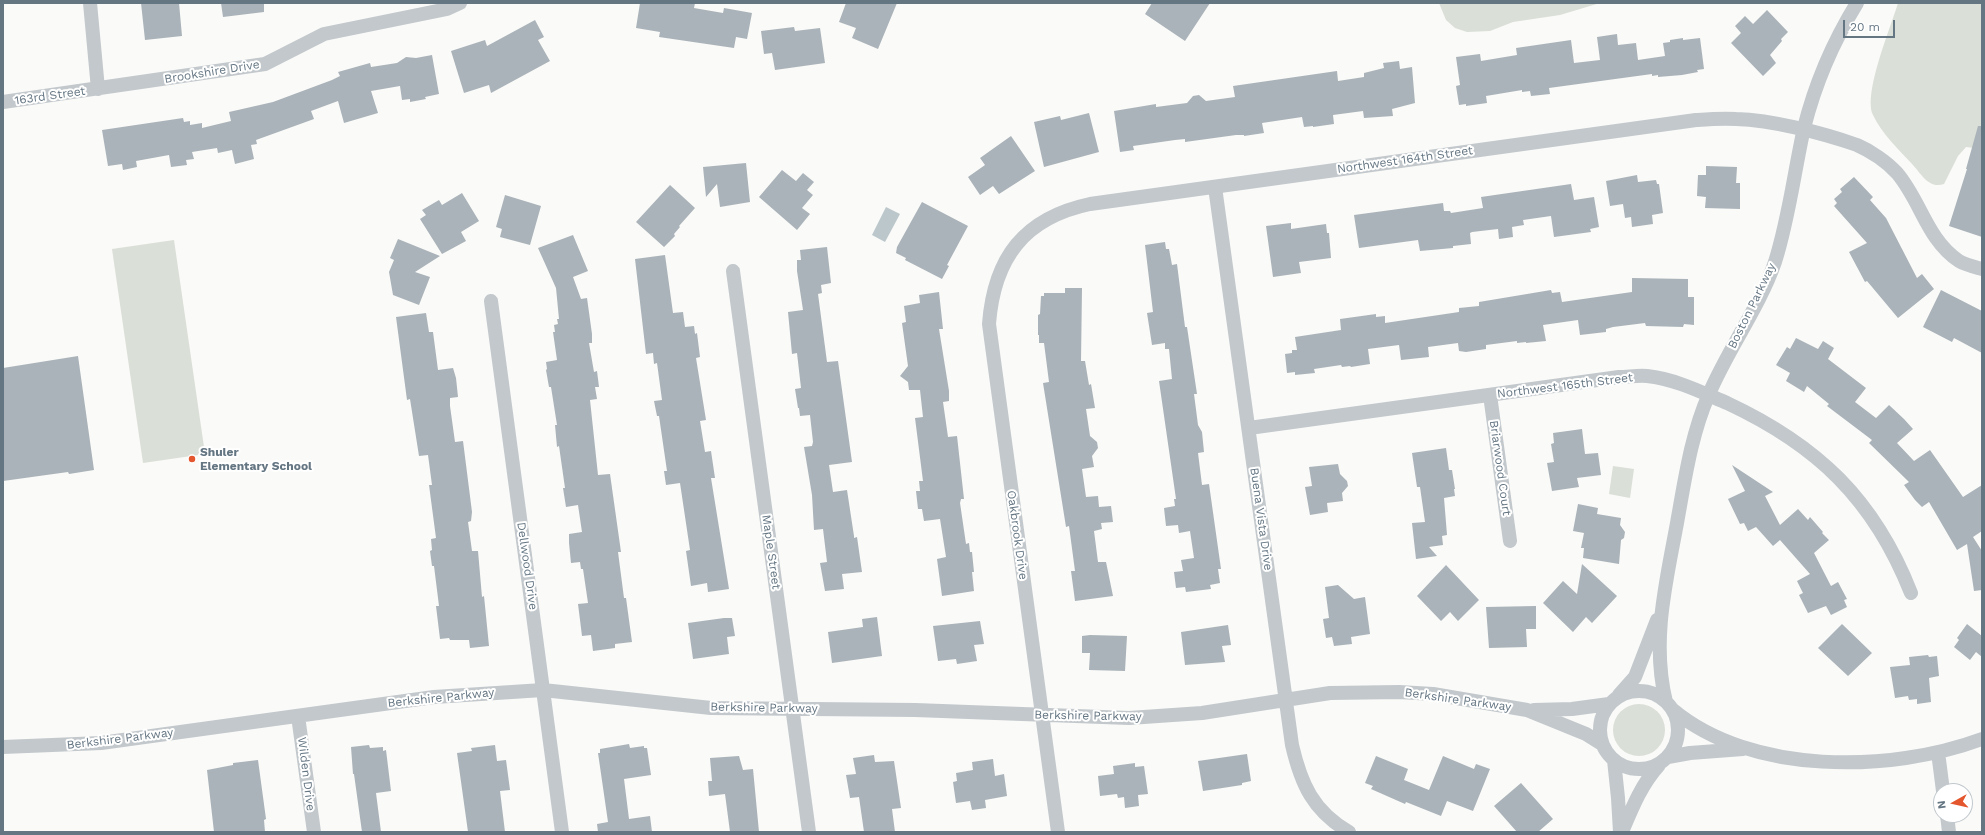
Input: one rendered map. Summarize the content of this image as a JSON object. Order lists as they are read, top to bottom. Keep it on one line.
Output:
{"streets":{"street":["Brookshire Drive","163rd Street","Northwest 164th Street","Boston Parkway","Northwest 165th Street","Briarwood Court","Buena Vista Drive","Oakbrook Drive","Maple Street","Dellwood Drive","Berkshire Parkway","Wilden Drive"]},"crossings":[["Brookshire Drive","163rd Street"],["Northwest 164th Street","Boston Parkway"],["Northwest 164th Street","Buena Vista Drive"],["Northwest 164th Street","Oakbrook Drive"],["Boston Parkway","Northwest 165th Street"],["Boston Parkway","Berkshire Parkway"],["Northwest 165th Street","Briarwood Court"],["Northwest 165th Street","Buena Vista Drive"],["Buena Vista Drive","Berkshire Parkway"],["Oakbrook Drive","Berkshire Parkway"],["Maple Street","Berkshire Parkway"],["Dellwood Drive","Berkshire Parkway"],["Berkshire Parkway","Wilden Drive"]],"places":["Shuler Elementary School"],"scale_bar":"20 m","north":"left"}
